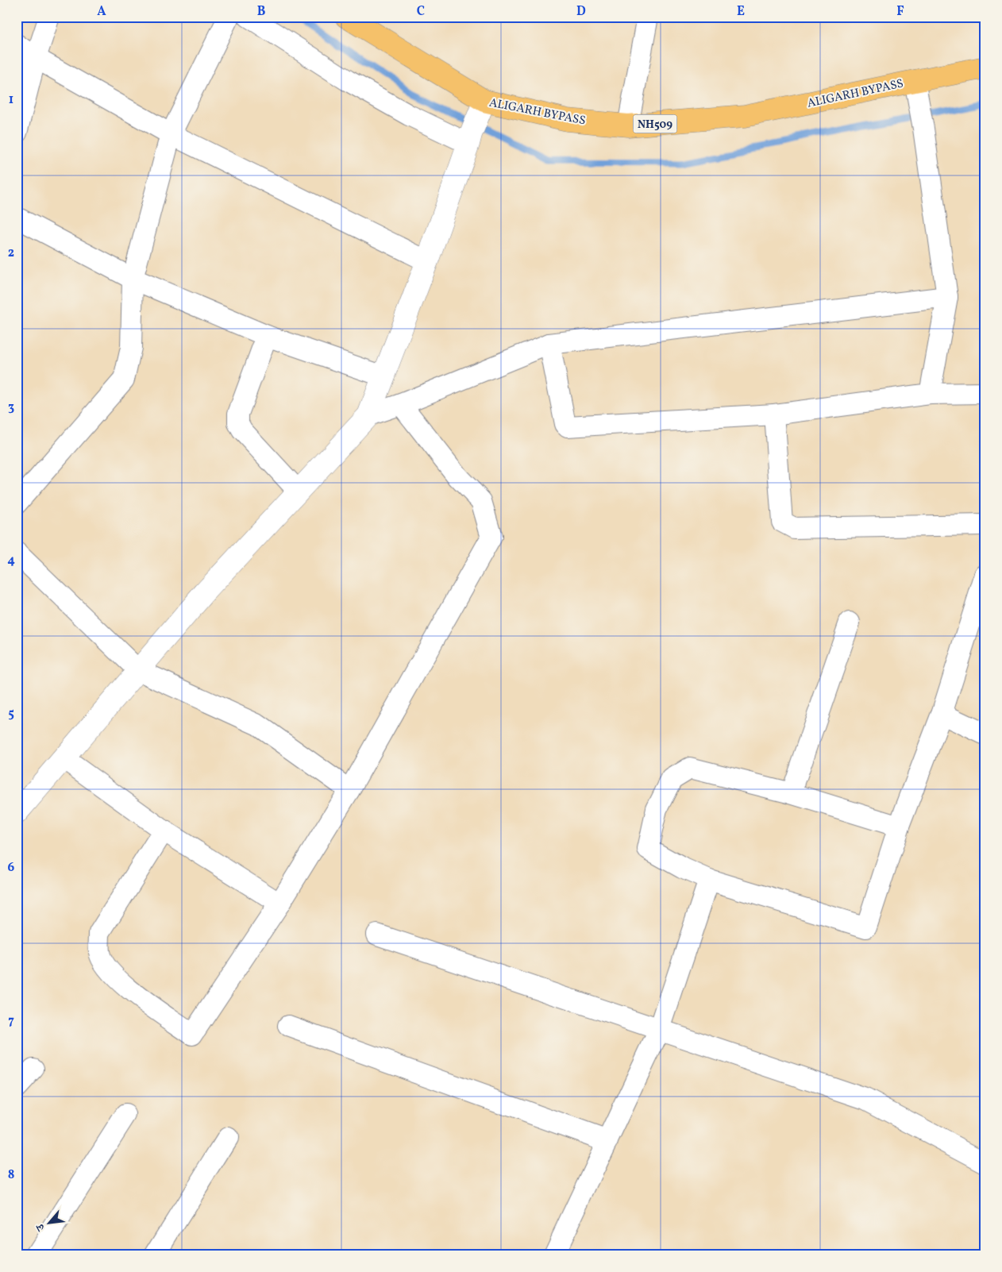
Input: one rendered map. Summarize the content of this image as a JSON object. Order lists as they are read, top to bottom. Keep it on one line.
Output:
{"streets":{"highway":["ALIGARH BYPASS","NH509"]},"north":"bottom left","grid":{"columns":["A","B","C","D","E","F"],"rows":["1","2","3","4","5","6","7","8"]}}
